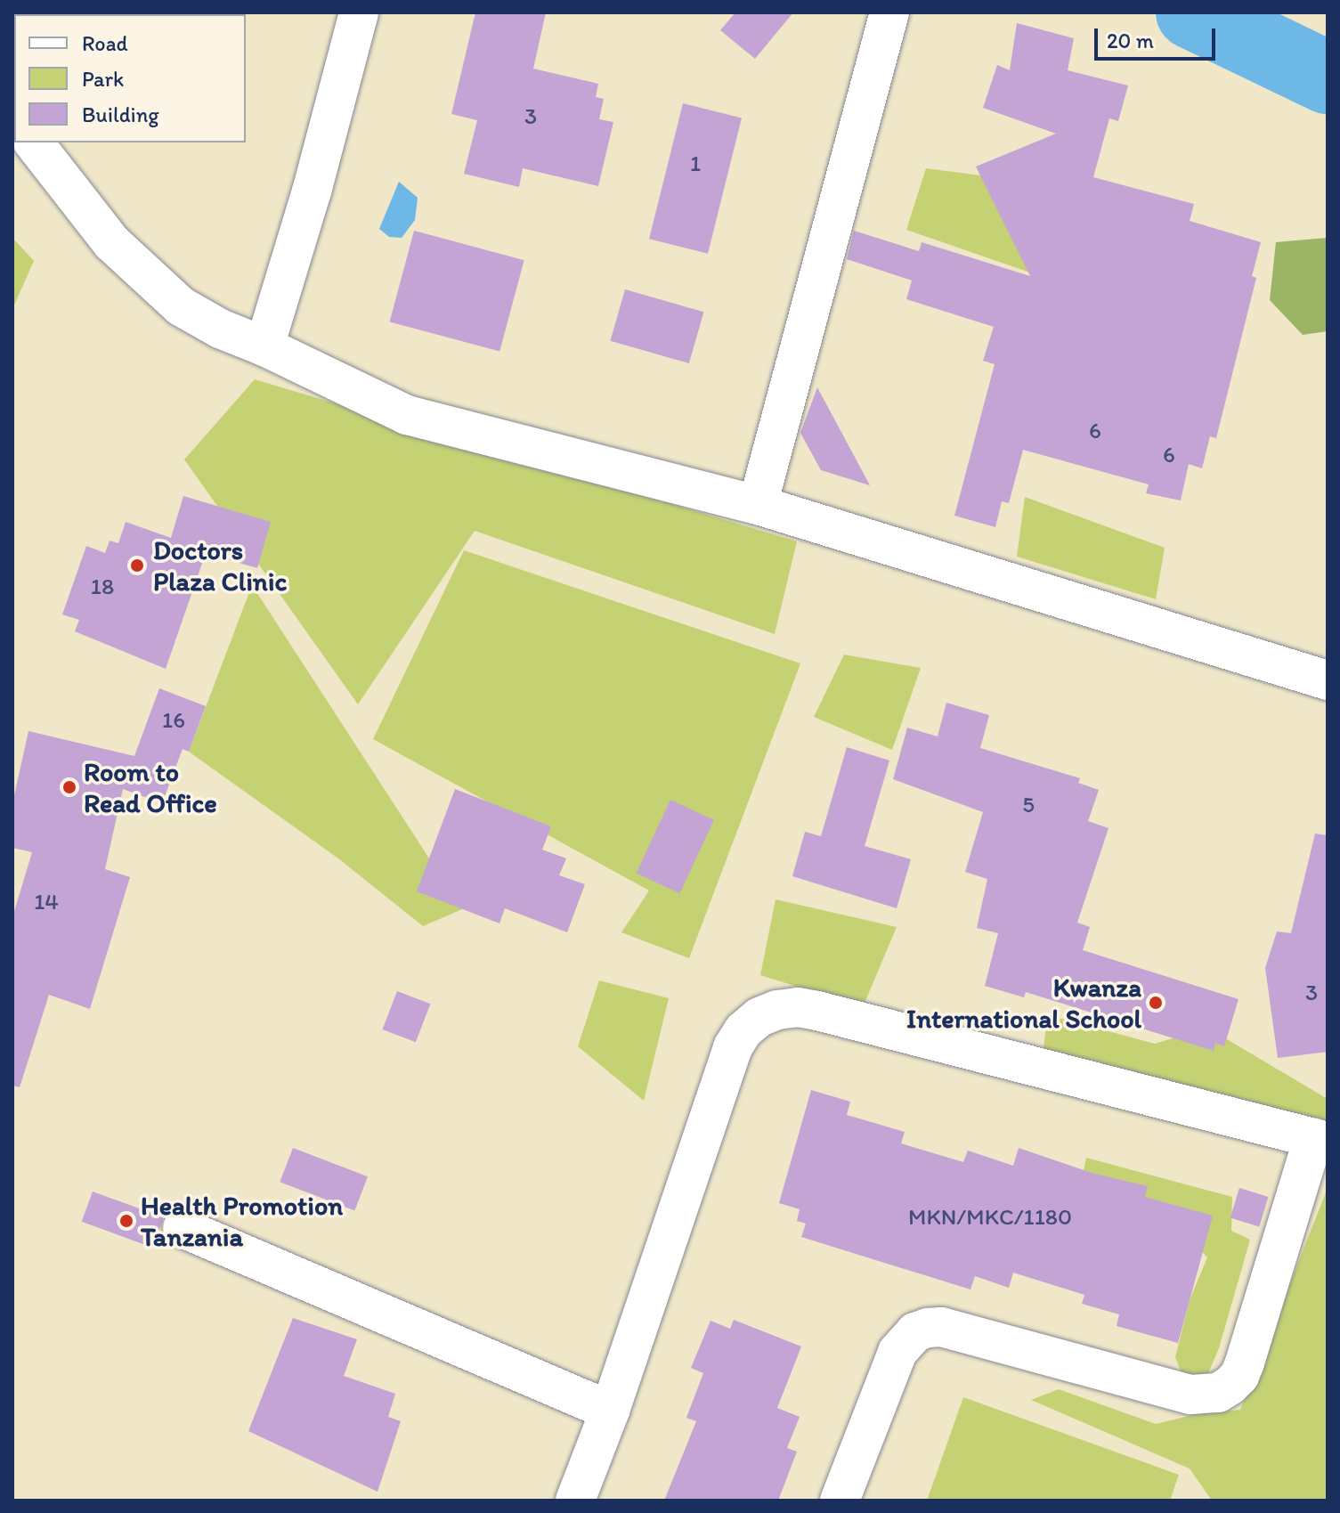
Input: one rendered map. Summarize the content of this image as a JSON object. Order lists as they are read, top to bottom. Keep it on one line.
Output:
{"places":["Doctors Plaza Clinic","Room to Read Office","Kwanza International School","Health Promotion Tanzania"],"house_numbers":["3","1","6","6","18","16","5","14","3","MKN/MKC/1180"],"legend":["Road","Park","Building"],"scale_bar":"20 m"}
